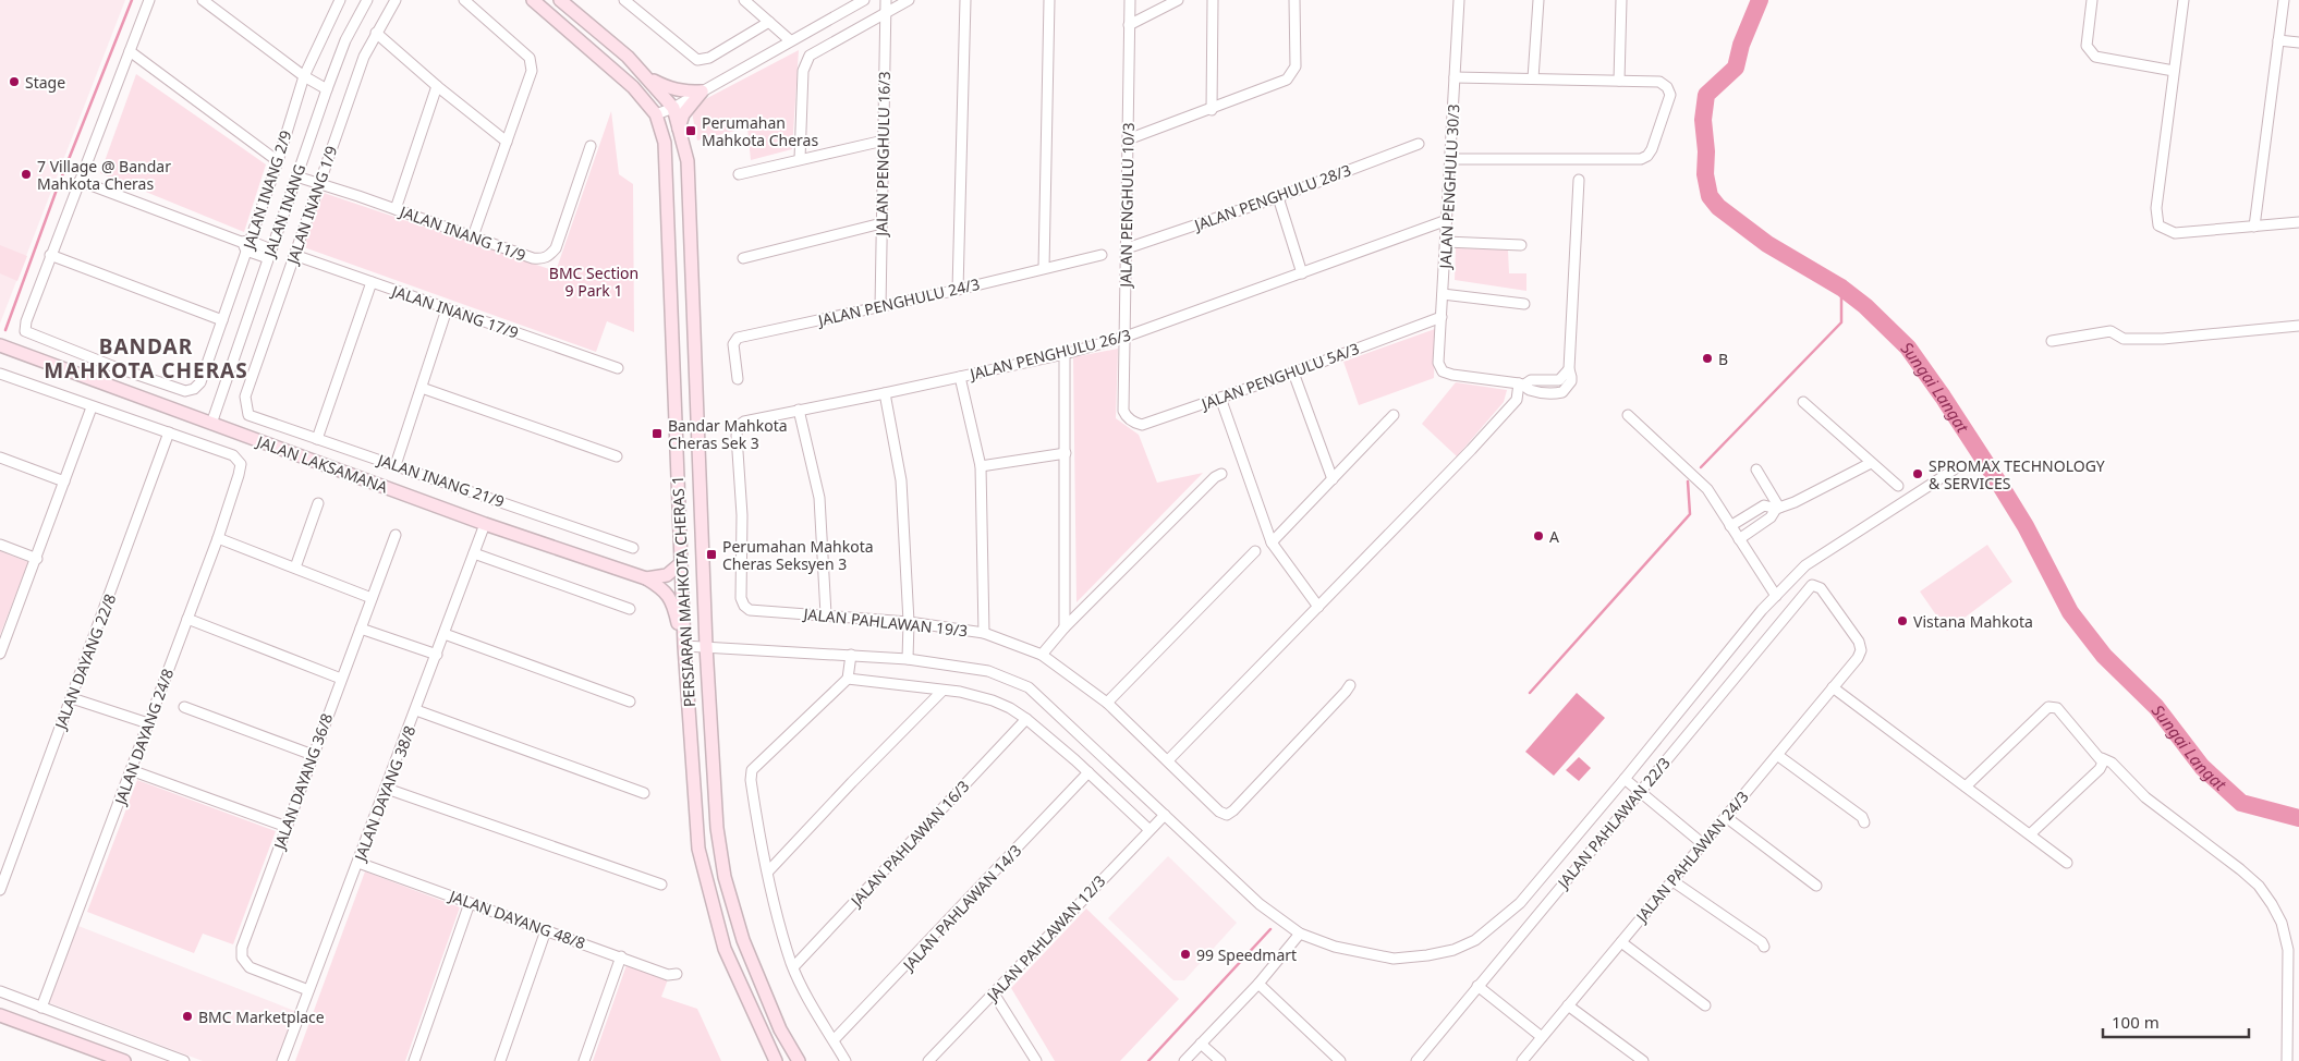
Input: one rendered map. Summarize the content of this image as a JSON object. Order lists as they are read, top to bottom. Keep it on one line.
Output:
{"streets":{"main road":["JALAN LAKSAMANA","PERSIARAN MAHKOTA CHERAS 1"],"street":["JALAN PENGHULU 16/3","JALAN PENGHULU 30/3","JALAN INANG 2/9","JALAN PENGHULU 28/3","JALAN INANG 1/9","JALAN PENGHULU 10/3","JALAN INANG","JALAN INANG 11/9","JALAN PENGHULU 24/3","JALAN INANG 17/9","JALAN PENGHULU 26/3","JALAN PENGHULU 5A/3","JALAN INANG 21/9","JALAN PAHLAWAN 19/3","JALAN DAYANG 22/8","JALAN DAYANG 24/8","JALAN DAYANG 36/8","JALAN DAYANG 38/8","JALAN PAHLAWAN 22/3","JALAN PAHLAWAN 16/3","JALAN PAHLAWAN 24/3","JALAN PAHLAWAN 14/3","JALAN DAYANG 48/8","JALAN PAHLAWAN 12/3"]},"crossings":[["JALAN PENGHULU 16/3","JALAN PENGHULU 24/3"],["JALAN PENGHULU 30/3","JALAN PENGHULU 26/3"],["JALAN PENGHULU 30/3","JALAN PENGHULU 5A/3"],["JALAN PENGHULU 28/3","JALAN PENGHULU 10/3"],["JALAN INANG 1/9","JALAN INANG 11/9"],["JALAN INANG 1/9","JALAN INANG 17/9"],["JALAN INANG 1/9","JALAN INANG 21/9"],["JALAN PENGHULU 10/3","JALAN PENGHULU 26/3"],["JALAN PENGHULU 10/3","JALAN PENGHULU 5A/3"],["JALAN INANG","JALAN INANG 11/9"],["JALAN INANG","JALAN LAKSAMANA"],["JALAN PENGHULU 26/3","JALAN PAHLAWAN 19/3"],["JALAN LAKSAMANA","PERSIARAN MAHKOTA CHERAS 1"],["JALAN LAKSAMANA","JALAN DAYANG 38/8"],["JALAN DAYANG 22/8","JALAN DAYANG 24/8"],["JALAN DAYANG 36/8","JALAN DAYANG 38/8"],["JALAN DAYANG 38/8","JALAN DAYANG 48/8"],["JALAN PAHLAWAN 22/3","JALAN PAHLAWAN 24/3"]],"districts":["BANDAR MAHKOTA CHERAS"],"water":["Sungai Langat"],"parks":["BMC Section 9 Park 1"],"places":{"other":["Stage","7 Village @ Bandar Mahkota Cheras","B","SPROMAX TECHNOLOGY & SERVICES","A","Vistana Mahkota","99 Speedmart","BMC Marketplace"],"transit":["Perumahan Mahkota Cheras","Bandar Mahkota Cheras Sek 3","Perumahan Mahkota Cheras Seksyen 3"]},"scale_bar":"100 m"}
